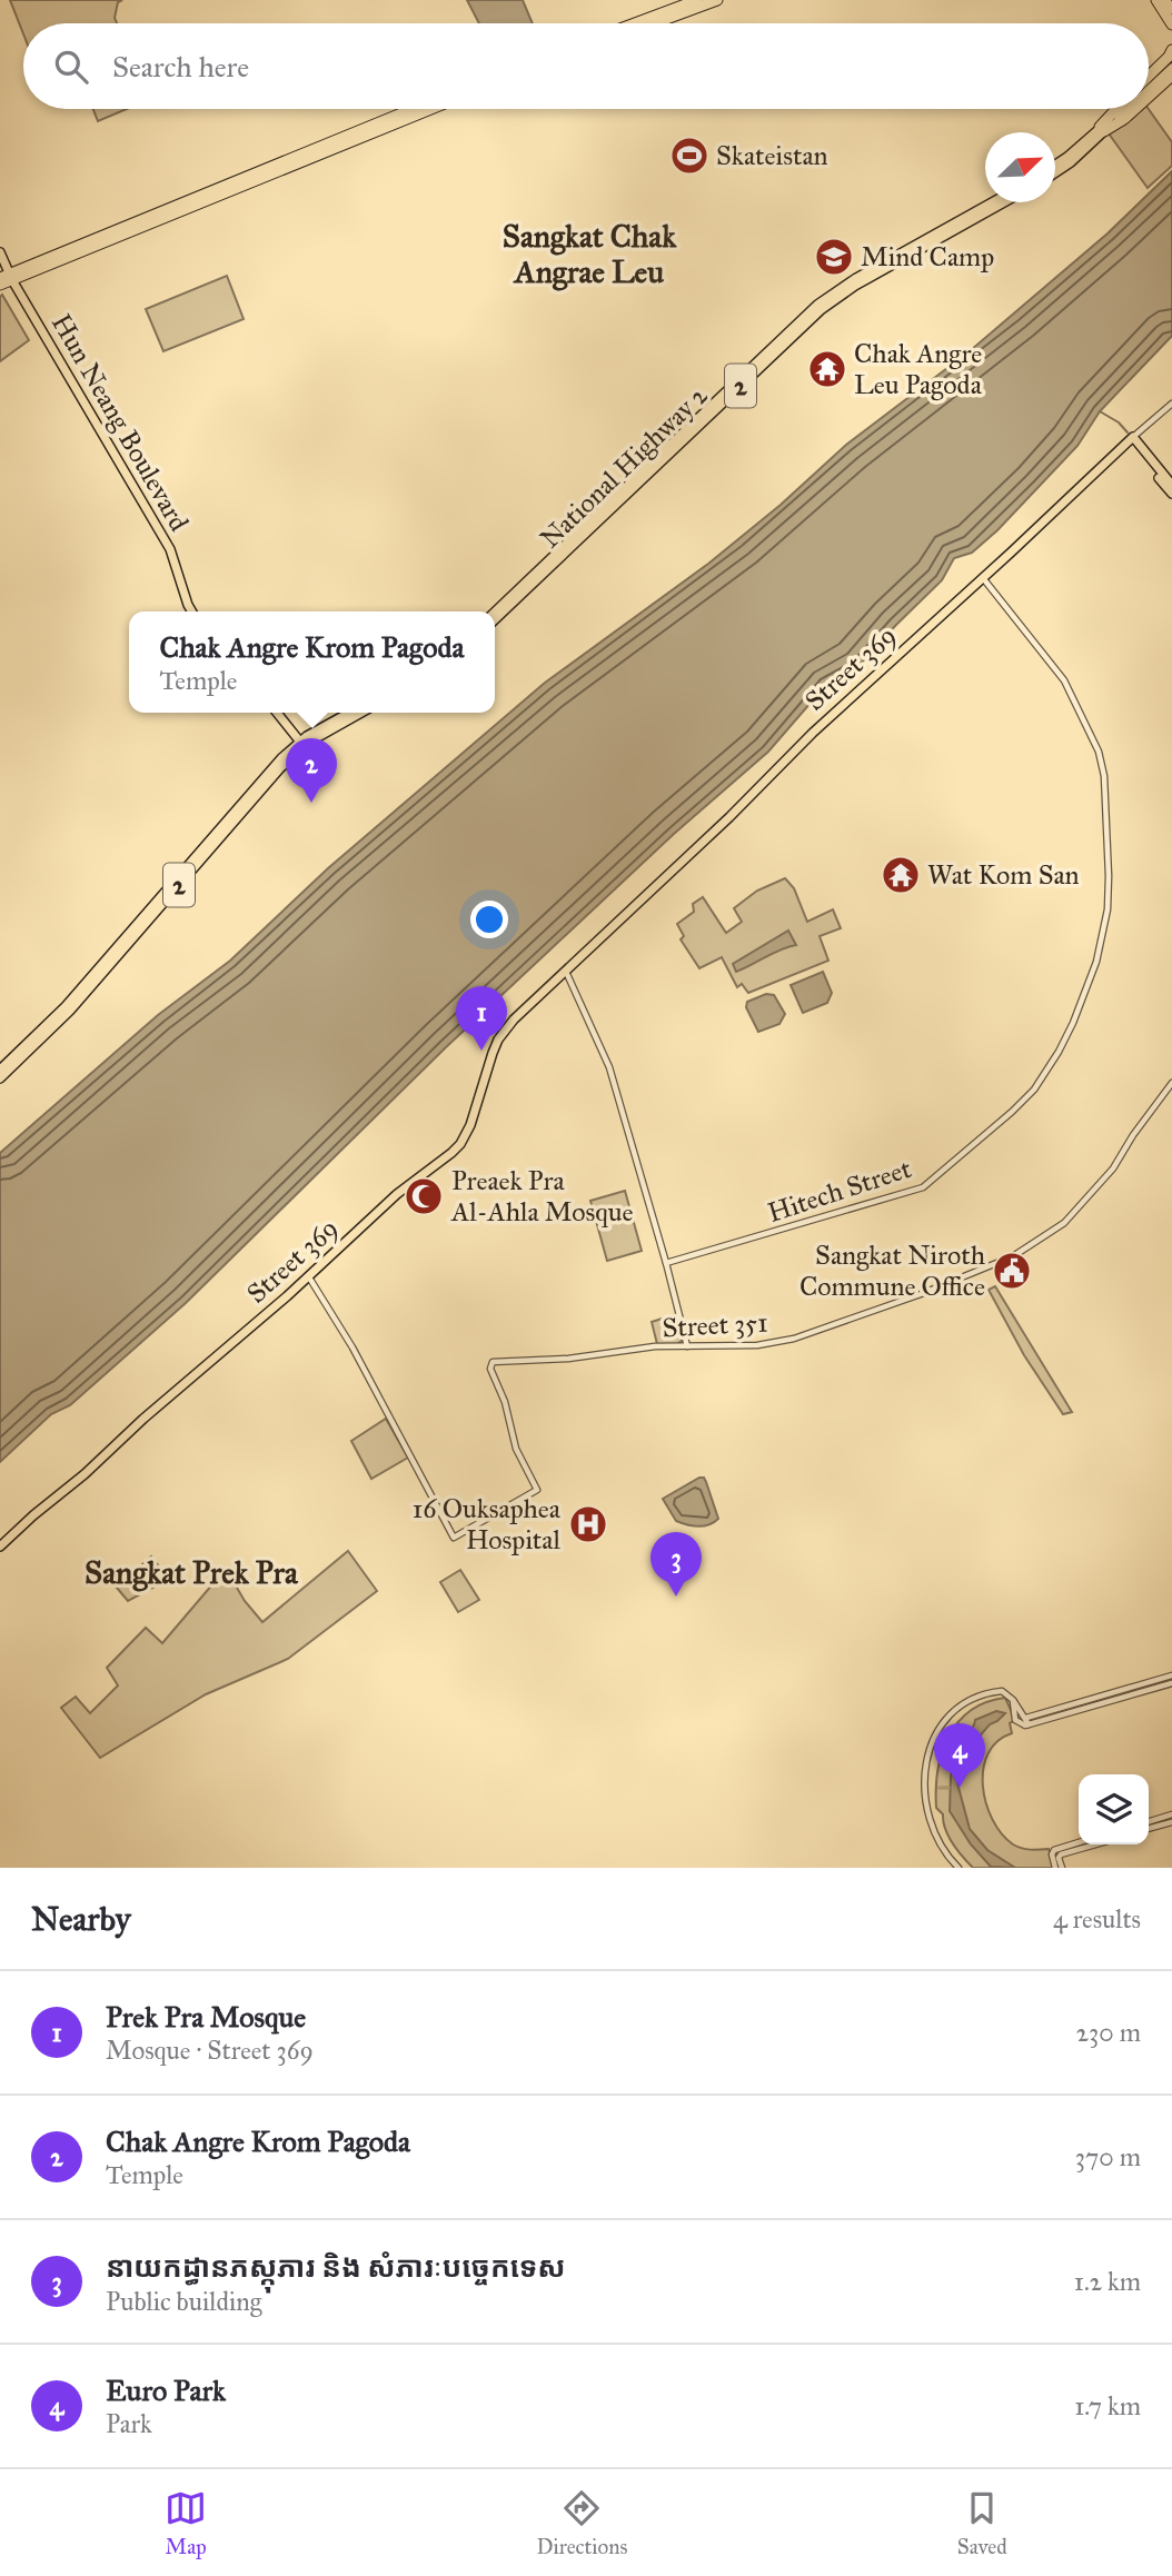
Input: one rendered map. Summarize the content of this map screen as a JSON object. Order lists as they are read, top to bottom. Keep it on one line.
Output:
{"streets":{"main road":["2","Hun Neang Boulevard","National Highway 2","Street 369"],"street":["Hitech Street","Street 351"]},"crossings":[["Street 369","Hitech Street"],["Street 369","Street 351"]],"districts":["Sangkat Chak Angrae Leu","Sangkat Prek Pra"],"places":{"sports":["Skateistan"],"school or university":["Mind Camp"],"temple":["Chak Angre Leu Pagoda","Wat Kom San"],"mosque":["Preaek Pra Al-Ahla Mosque"],"public building":["Sangkat Niroth Commune Office"],"hospital":["16 Ouksaphea Hospital"]},"north":"top right","page":{"search":"Search here","popup":["Chak Angre Krom Pagoda","Temple"],"pins":["2","1","3","4"],"heading":["Nearby","4 results"],"list":[{"mark":"1","name":"Prek Pra Mosque","note":"Mosque · Street 369","value":"230 m"},{"mark":"2","name":"Chak Angre Krom Pagoda","note":"Temple","value":"370 m"},{"mark":"3","name":"នាយកដ្ធានភស្កុភារ និង សំភារៈបច្ចេកទេស","note":"Public building","value":"1.2 km"},{"mark":"4","name":"Euro Park","note":"Park","value":"1.7 km"}],"nav":["Map","Directions","Saved"]}}
